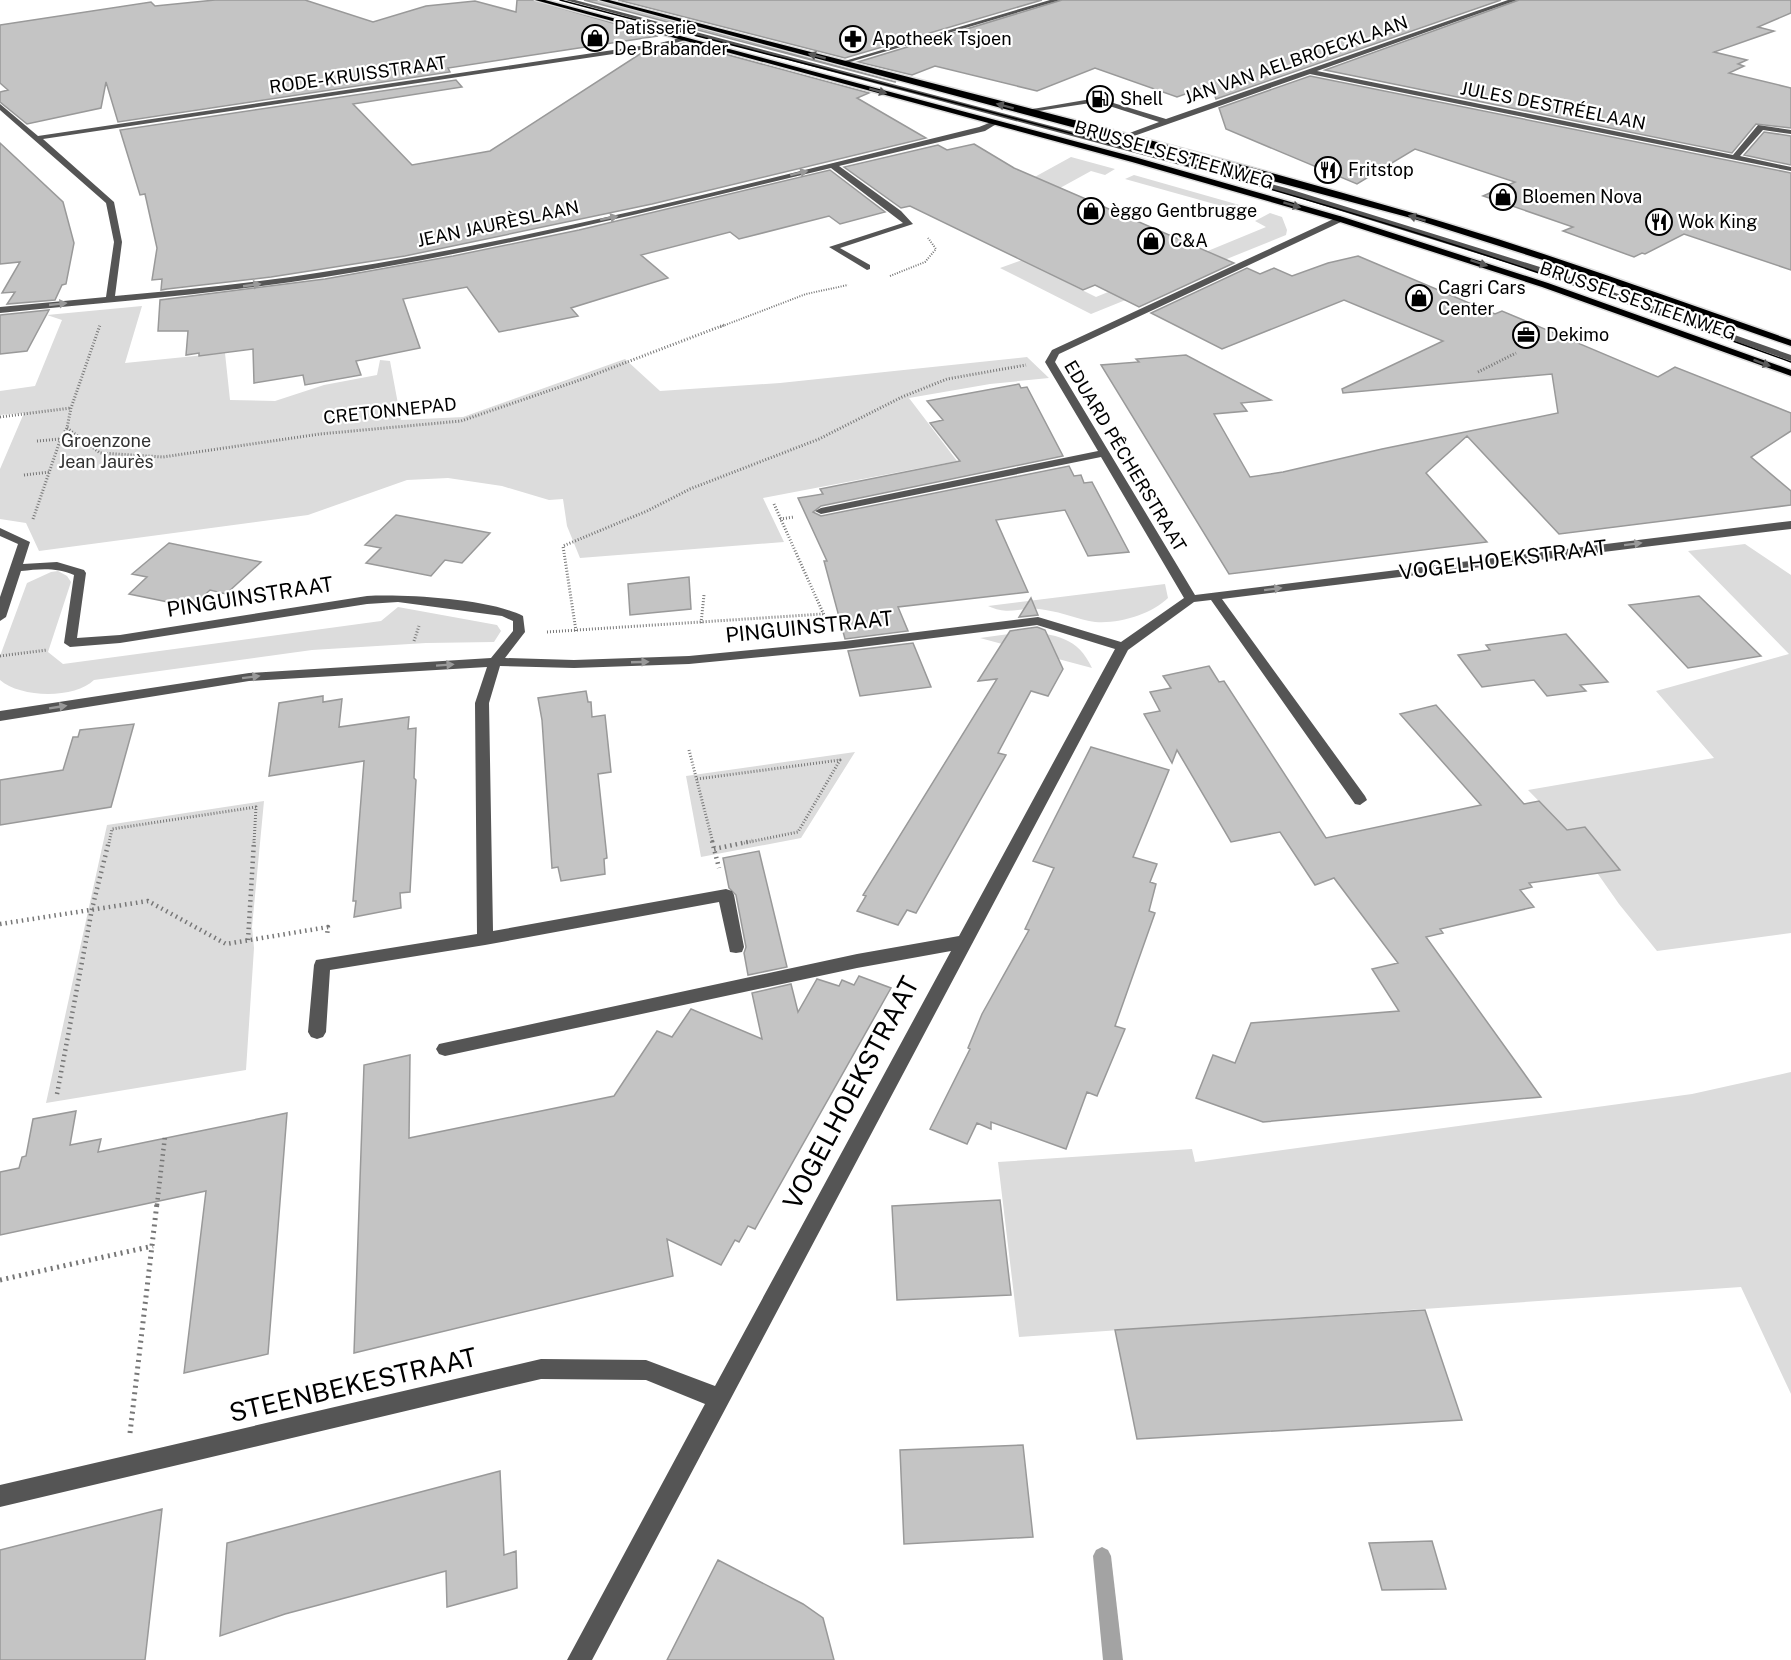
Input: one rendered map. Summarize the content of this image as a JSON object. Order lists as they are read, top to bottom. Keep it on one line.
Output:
{"streets":{"main road":["BRUSSELSESTEENWEG"],"street":["JAN VAN AELBROECKLAAN","RODE-KRUISSTRAAT","JULES DESTRÉELAAN","JEAN JAURÈSLAAN","EDUARD PÊCHERSTRAAT","VOGELHOEKSTRAAT","PINGUINSTRAAT","STEENBEKESTRAAT"],"path":["CRETONNEPAD"]},"crossings":[["JAN VAN AELBROECKLAAN","JULES DESTRÉELAAN"],["JAN VAN AELBROECKLAAN","BRUSSELSESTEENWEG"],["RODE-KRUISSTRAAT","BRUSSELSESTEENWEG"],["BRUSSELSESTEENWEG","JEAN JAURÈSLAAN"],["BRUSSELSESTEENWEG","EDUARD PÊCHERSTRAAT"],["EDUARD PÊCHERSTRAAT","VOGELHOEKSTRAAT"],["VOGELHOEKSTRAAT","PINGUINSTRAAT"],["VOGELHOEKSTRAAT","STEENBEKESTRAAT"]],"one_way":["JEAN JAURÈSLAAN"],"parks":["Groenzone Jean Jaurès"],"places":{"shop":["Patisserie De Brabander","Bloemen Nova","èggo Gentbrugge","C&A","Cagri Cars Center"],"pharmacy":["Apotheek Tsjoen"],"fuel station":["Shell"],"restaurant":["Fritstop","Wok King"],"office":["Dekimo"]}}
